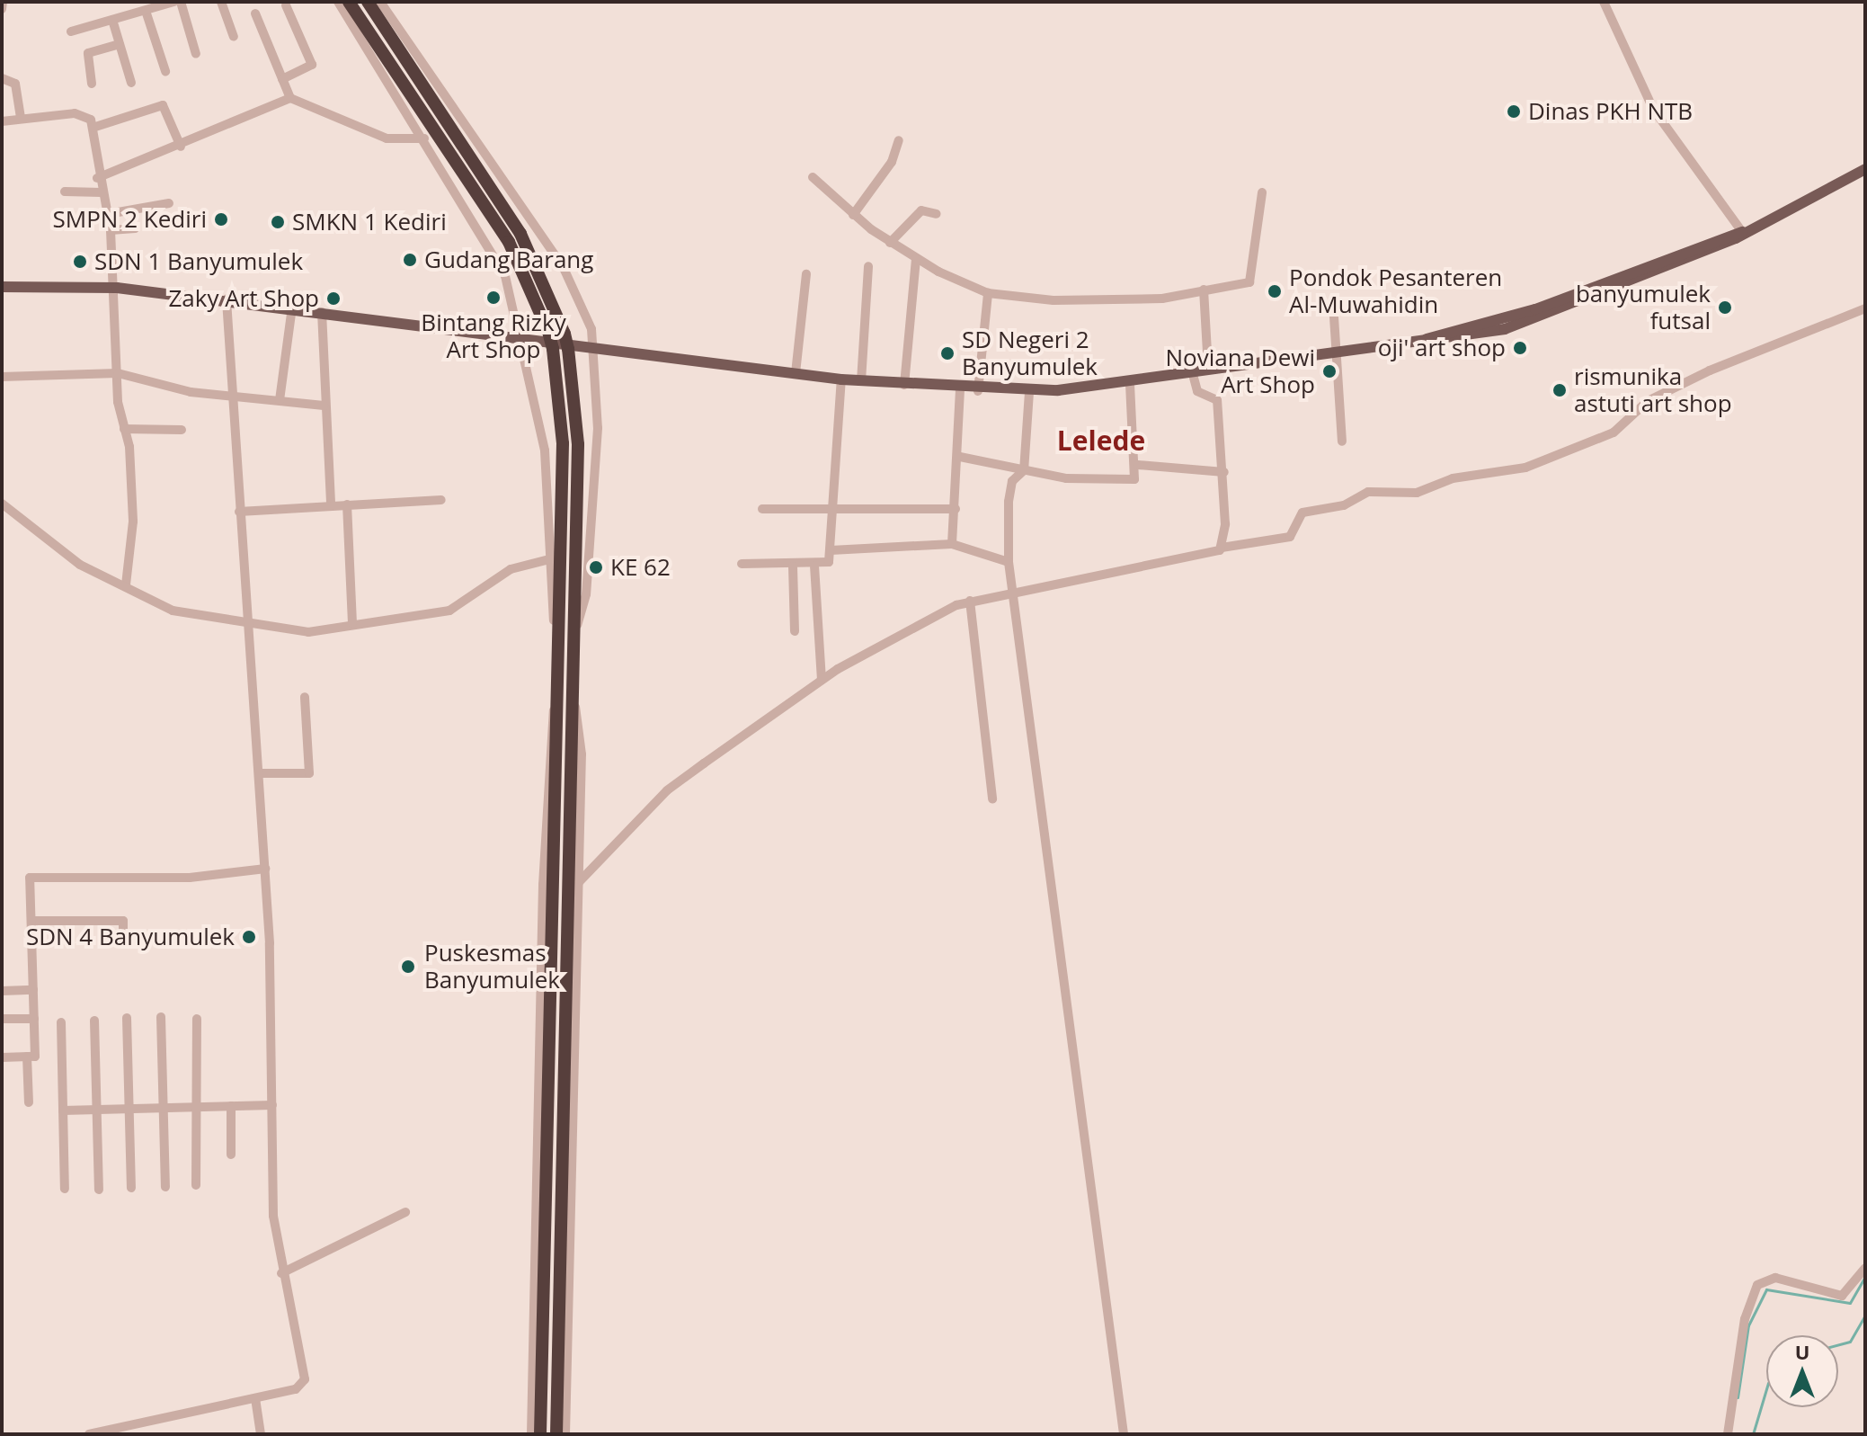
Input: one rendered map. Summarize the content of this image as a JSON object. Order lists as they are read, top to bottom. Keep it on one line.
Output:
{"districts":["Lelede"],"places":["Dinas PKH NTB","SMPN 2 Kediri","SMKN 1 Kediri","Gudang Barang","SDN 1 Banyumulek","Pondok Pesanteren Al-Muwahidin","Bintang Rizky Art Shop","Zaky Art Shop","banyumulek futsal","oji' art shop","SD Negeri 2 Banyumulek","Noviana Dewi Art Shop","rismunika astuti art shop","KE 62","SDN 4 Banyumulek","Puskesmas Banyumulek"],"north":"top"}
